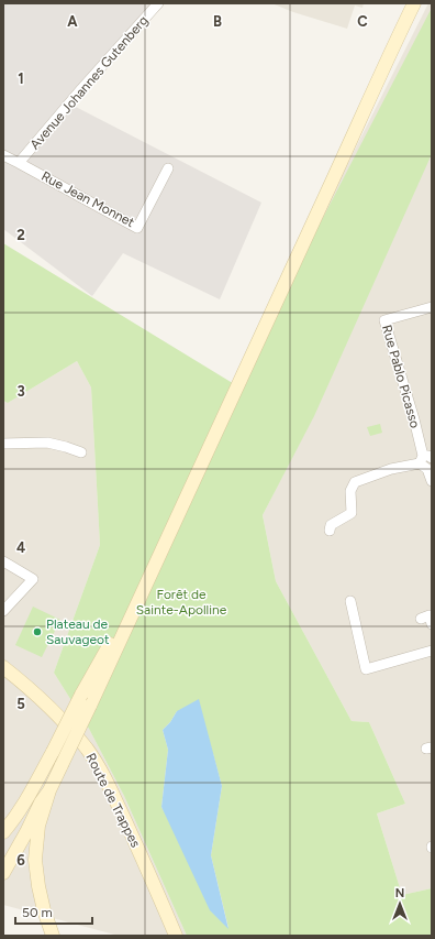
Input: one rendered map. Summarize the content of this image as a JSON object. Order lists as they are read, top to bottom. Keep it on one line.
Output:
{"streets":{"main road":["Route de Trappes"],"street":["Avenue Johannes Gutenberg","Rue Jean Monnet","Rue Pablo Picasso"]},"crossings":[["Avenue Johannes Gutenberg","Rue Jean Monnet"]],"parks":["Forêt de Sainte-Apolline"],"places":["Plateau de Sauvageot"],"scale_bar":"50 m","north":"top","grid":{"columns":["A","B","C"],"rows":["1","2","3","4","5","6"]}}
